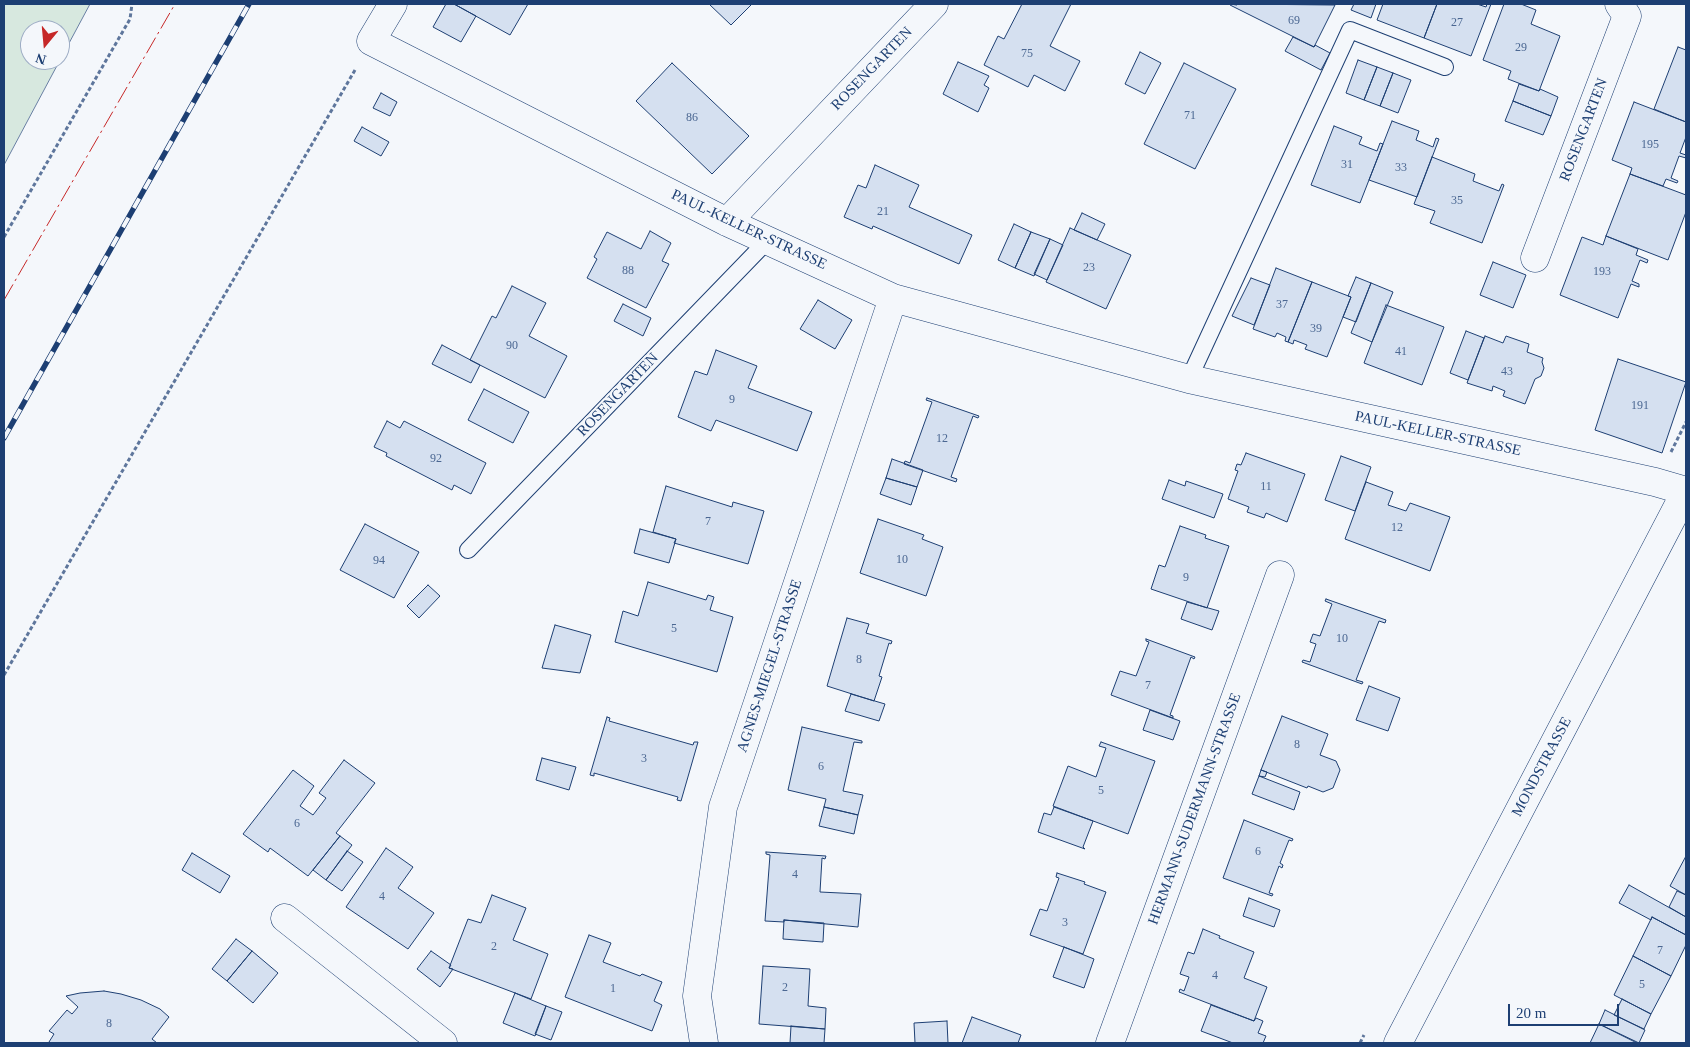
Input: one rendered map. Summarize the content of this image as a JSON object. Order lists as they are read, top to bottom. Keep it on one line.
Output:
{"streets":{"street":["ROSENGARTEN","PAUL-KELLER-STRASSE","AGNES-MIEGEL-STRASSE","MONDSTRASSE","HERMANN-SUDERMANN-STRASSE"]},"crossings":[["ROSENGARTEN","PAUL-KELLER-STRASSE"],["PAUL-KELLER-STRASSE","AGNES-MIEGEL-STRASSE"],["PAUL-KELLER-STRASSE","MONDSTRASSE"]],"house_numbers":["69","27","29","75","71","86","195","31","33","35","21","23","88","193","37","39","90","41","43","9","191","12","92","11","7","12","10","94","9","5","10","8","7","8","3","6","5","6","6","4","4","3","2","7","4","5","2","1","8"],"scale_bar":"20 m","north":"bottom"}
